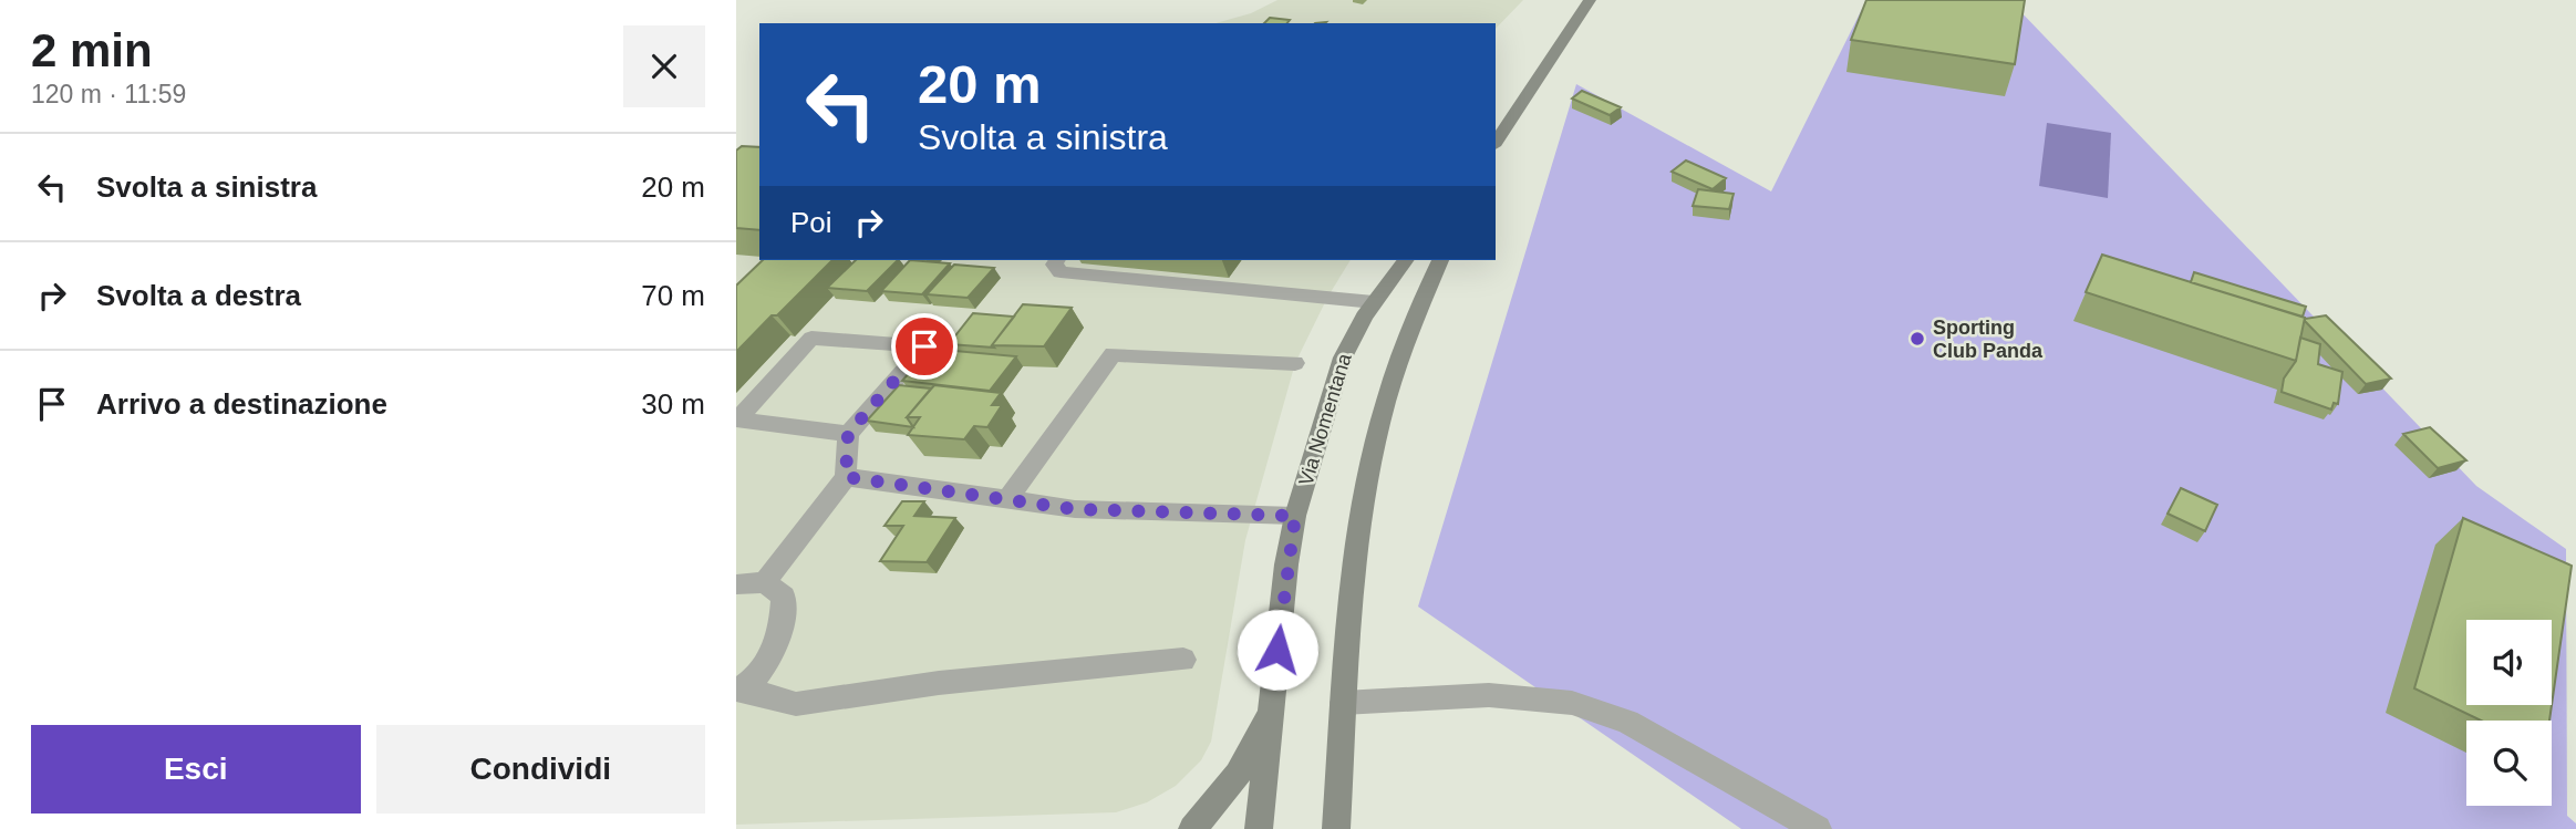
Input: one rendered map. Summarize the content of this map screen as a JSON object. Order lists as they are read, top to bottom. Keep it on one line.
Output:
{"streets":{"main road":["Via Nomentana"]},"places":["Sporting Club Panda"],"page":{"heading":["2 min","120 m · 11:59"],"turn":["20 m","Svolta a sinistra"],"list":[{"name":"Svolta a sinistra","value":"20 m"},{"name":"Svolta a destra","value":"70 m"},{"name":"Arrivo a destinazione","value":"30 m"}],"then":"Poi","buttons":["Esci","Condividi"]}}
